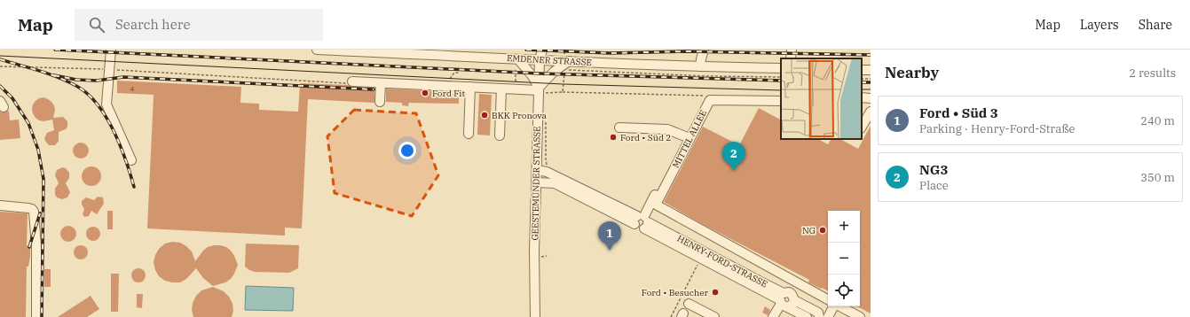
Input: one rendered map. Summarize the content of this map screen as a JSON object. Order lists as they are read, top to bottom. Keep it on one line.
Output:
{"streets":{"street":["EMDENER STRASSE","MITTEL ALLEE","GEESTEMÜNDER STRASSE","HENRY-FORD-STRASSE"]},"crossings":[["EMDENER STRASSE","GEESTEMÜNDER STRASSE"],["GEESTEMÜNDER STRASSE","HENRY-FORD-STRASSE"]],"places":["Ford Fit","BKK Pronova","Ford • Süd 2","NG","Ford • Besucher"],"house_numbers":["4"],"page":{"header":"Map","search":"Search here","nav":["Map","Layers","Share"],"heading":["Nearby","2 results"],"list":[{"mark":"1","name":"Ford • Süd 3","note":"Parking · Henry-Ford-Straße","value":"240 m"},{"mark":"2","name":"NG3","note":"Place","value":"350 m"}],"pins":["2","1"],"map_buttons":["+","−"]}}
